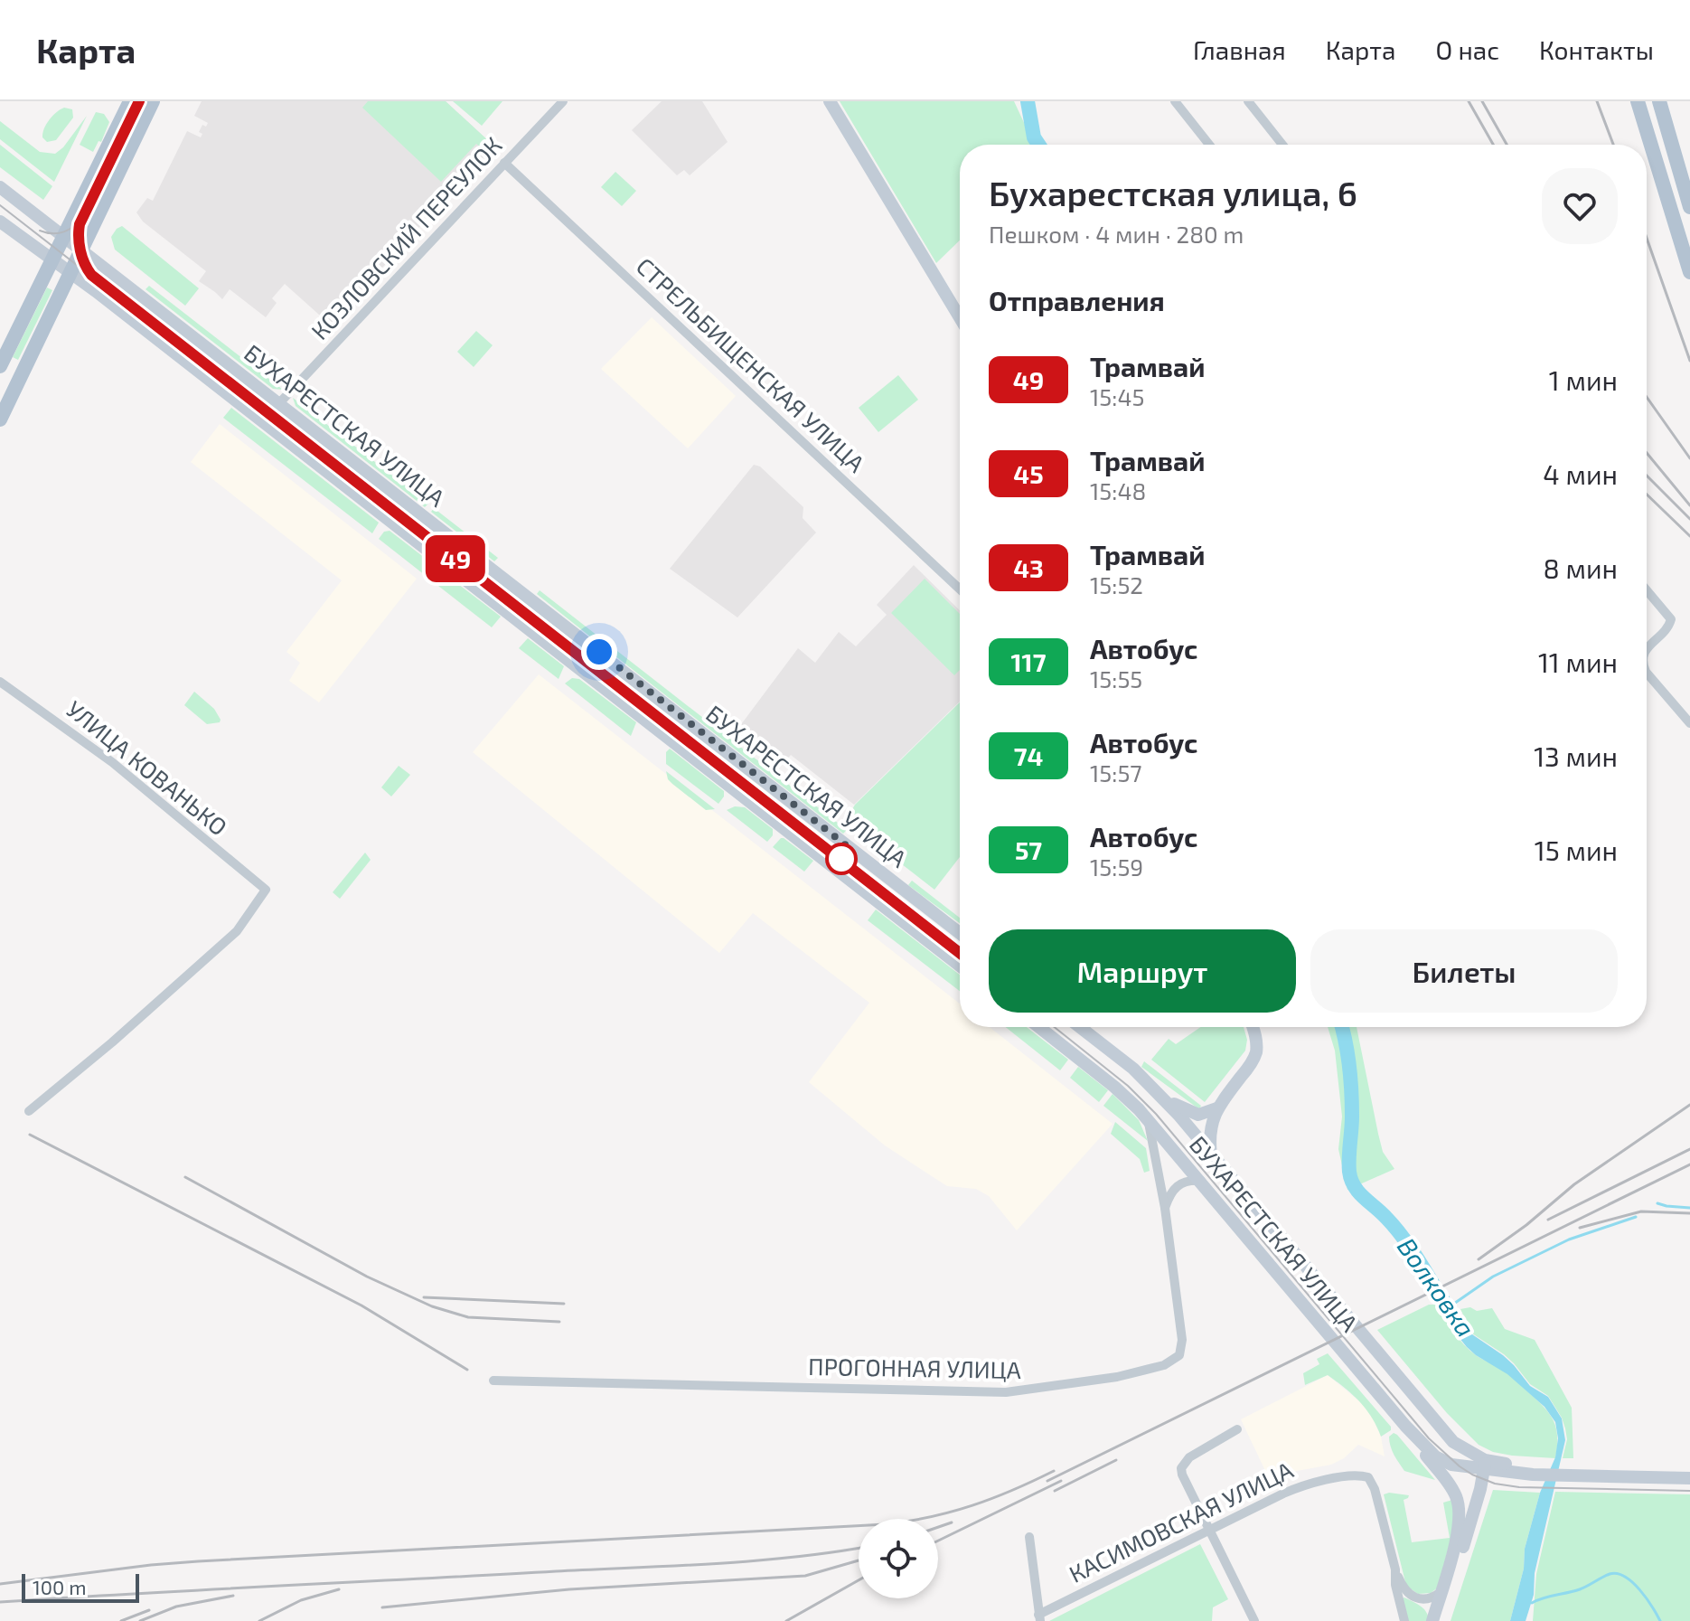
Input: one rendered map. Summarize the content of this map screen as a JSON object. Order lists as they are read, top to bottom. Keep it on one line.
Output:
{"streets":{"main road":["БУХАРЕСТСКАЯ УЛИЦА"],"street":["КОЗЛОВСКИЙ ПЕРЕУЛОК","СТРЕЛЬБИЩЕНСКАЯ УЛИЦА","УЛИЦА КОВАНЬКО","ПРОГОННАЯ УЛИЦА","КАСИМОВСКАЯ УЛИЦА"]},"crossings":[["КОЗЛОВСКИЙ ПЕРЕУЛОК","СТРЕЛЬБИЩЕНСКАЯ УЛИЦА"],["КОЗЛОВСКИЙ ПЕРЕУЛОК","БУХАРЕСТСКАЯ УЛИЦА"],["БУХАРЕСТСКАЯ УЛИЦА","ПРОГОННАЯ УЛИЦА"]],"water":["Волковка"],"lines":["tram line 49"],"scale_bar":"100 m","page":{"header":"Карта","nav":["Главная","Карта","О нас","Контакты"],"on_map":"49","heading":[["Бухарестская улица, 6","Пешком · 4 мин · 280 m"],"Отправления"],"list":[{"mark":"49","name":"Трамвай","note":"15:45","value":"1 мин"},{"mark":"45","name":"Трамвай","note":"15:48","value":"4 мин"},{"mark":"43","name":"Трамвай","note":"15:52","value":"8 мин"},{"mark":"117","name":"Автобус","note":"15:55","value":"11 мин"},{"mark":"74","name":"Автобус","note":"15:57","value":"13 мин"},{"mark":"57","name":"Автобус","note":"15:59","value":"15 мин"}],"buttons":["Маршрут","Билеты"],"scale":"100 m"}}
